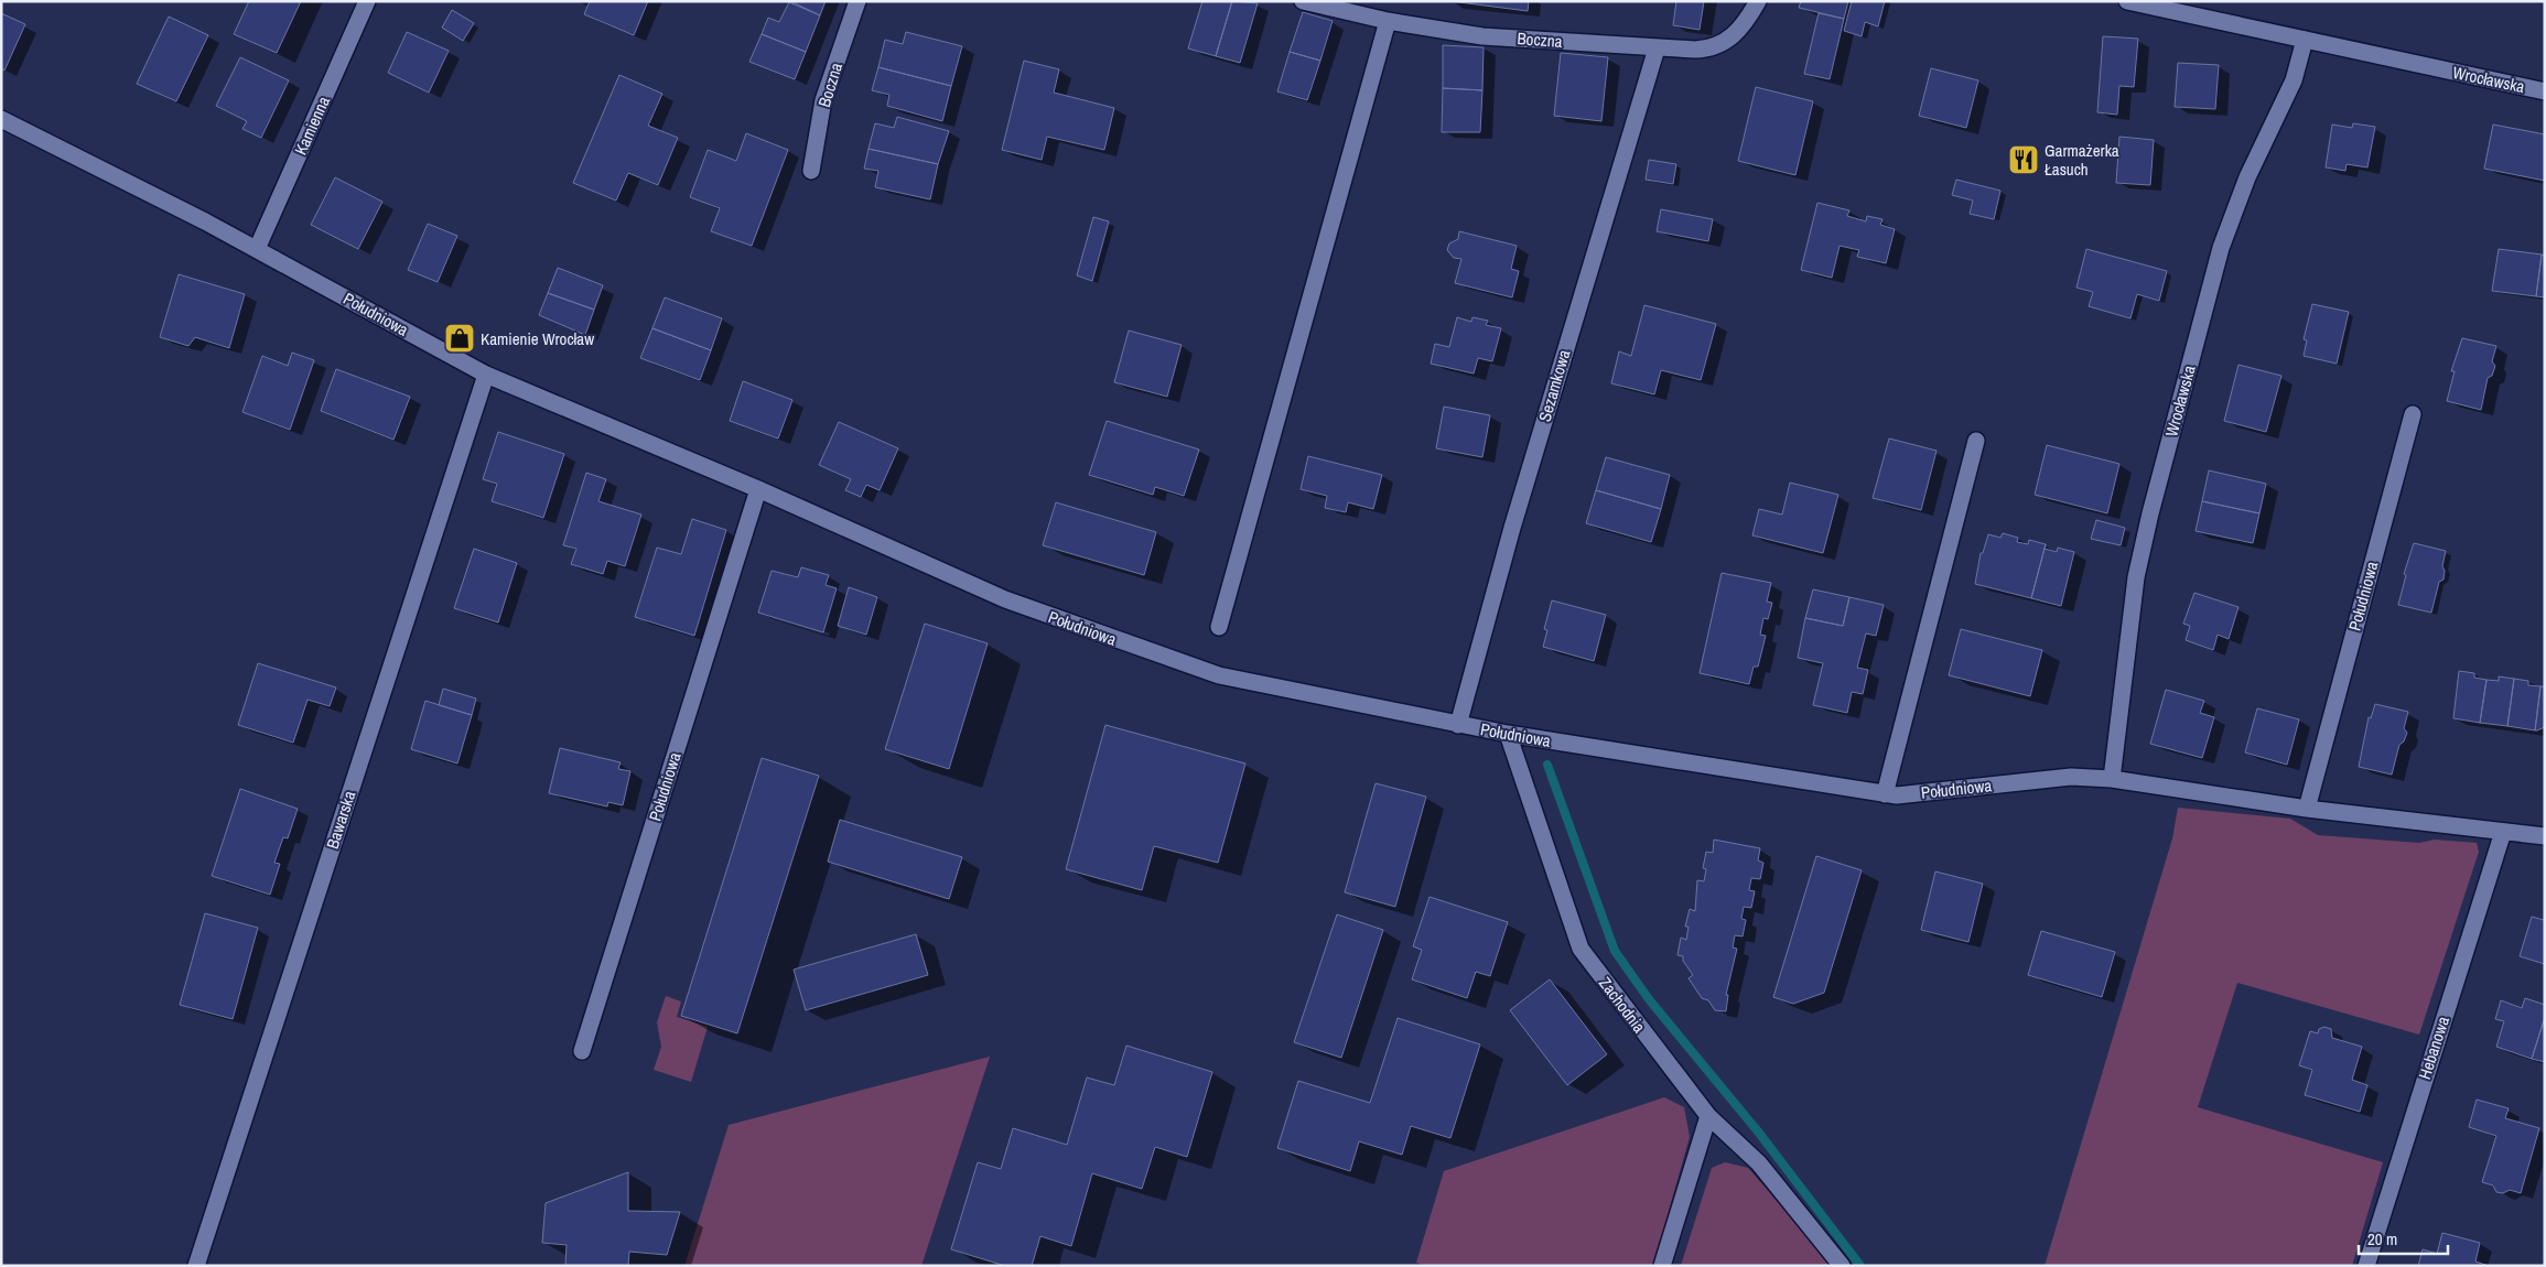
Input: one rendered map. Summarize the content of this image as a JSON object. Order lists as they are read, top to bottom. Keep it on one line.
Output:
{"streets":{"street":["Boczna","Wrocławska","Kamienna","Południowa","Sezamkowa","Bawarska","Zachodnia","Hebanowa"]},"crossings":[["Boczna","Sezamkowa"],["Wrocławska","Południowa"],["Kamienna","Południowa"],["Południowa","Sezamkowa"],["Południowa","Bawarska"],["Południowa","Zachodnia"],["Południowa","Hebanowa"]],"places":{"restaurant":["Garmażerka Łasuch"],"shop":["Kamienie Wrocław"]},"scale_bar":"20 m"}
